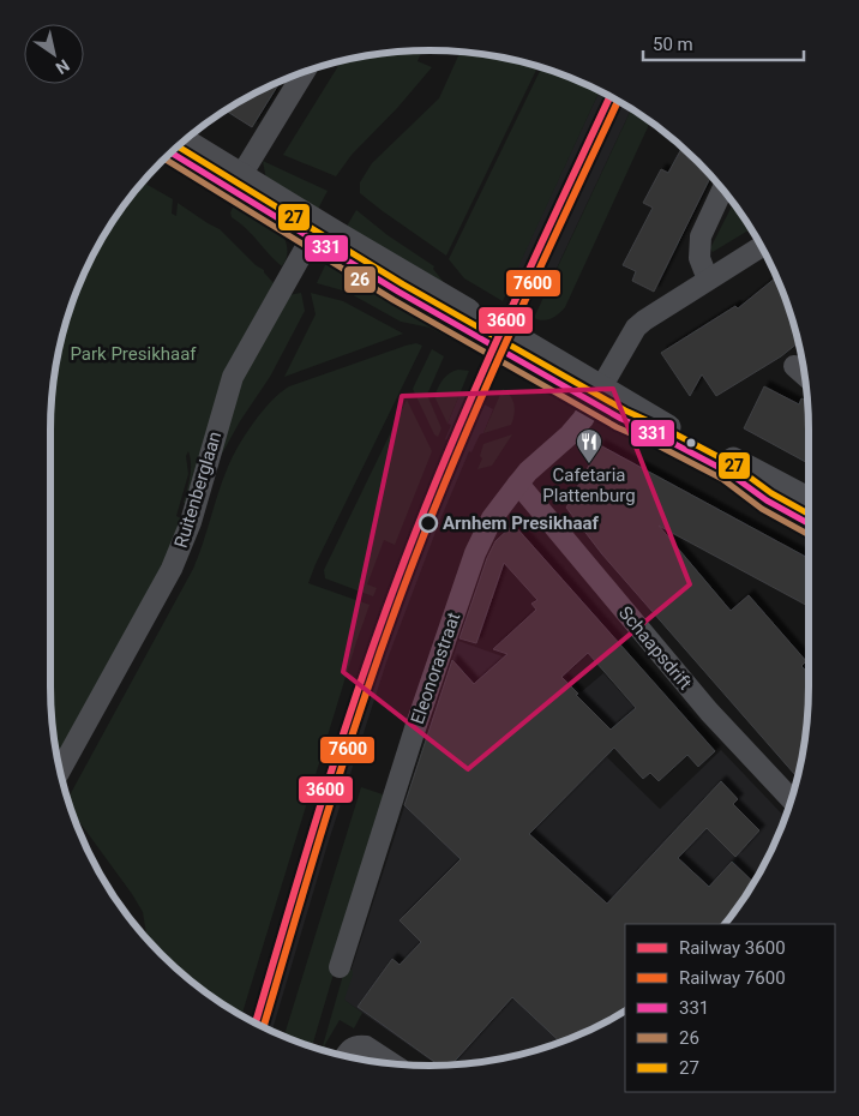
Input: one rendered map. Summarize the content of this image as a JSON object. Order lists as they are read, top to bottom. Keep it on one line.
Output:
{"streets":{"street":["Ruitenberglaan","Schaapsdrift","Eleonorastraat"]},"crossings":[["Schaapsdrift","Eleonorastraat"]],"parks":["Park Presikhaaf"],"places":{"restaurant":["Cafetaria Plattenburg"],"other":["Arnhem Presikhaaf"]},"lines":["rail line 3600","rail line 7600","transit line 27","transit line 331","transit line 26"],"legend":["Railway 3600","Railway 7600","331","26","27"],"scale_bar":"50 m","north":"bottom right"}
